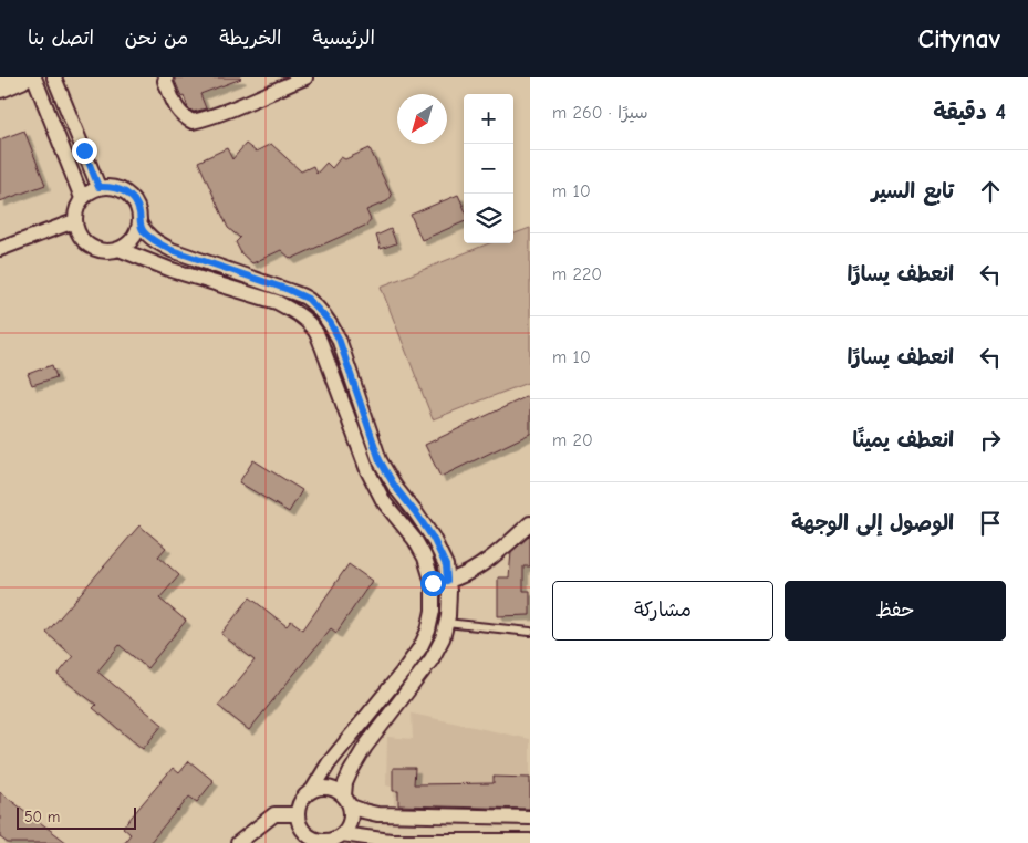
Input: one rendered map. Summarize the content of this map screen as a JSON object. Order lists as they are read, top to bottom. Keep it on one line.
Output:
{"scale_bar":"50 m","north":"bottom left","page":{"header":"Citynav","nav":["الرئيسية","الخريطة","من نحن","اتصل بنا"],"heading":["4 دقيقة","سيرًا · 260 m"],"map_buttons":["+","−"],"list":[["تابع السير","10 m"],["انعطف يسارًا","220 m"],["انعطف يسارًا","10 m"],["انعطف يمينًا","20 m"],"الوصول إلى الوجهة"],"buttons":["حفظ","مشاركة"],"scale":"50 m"}}
